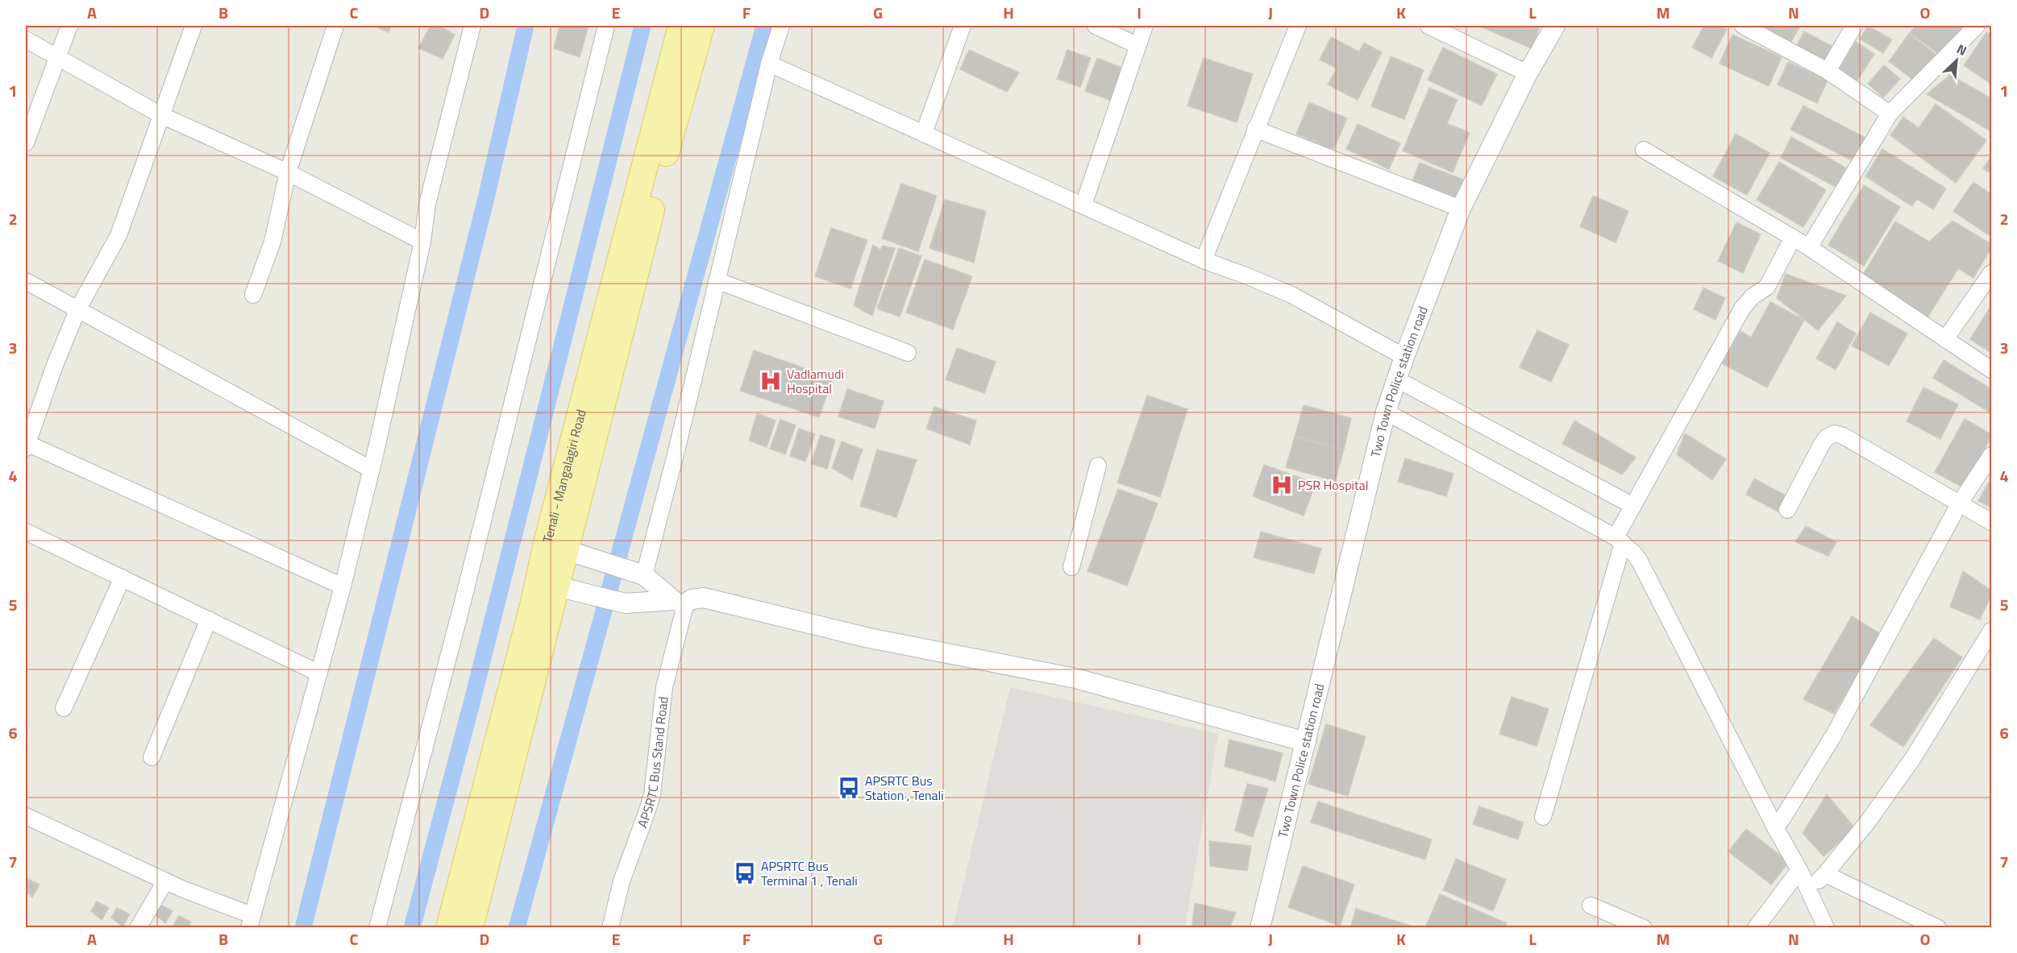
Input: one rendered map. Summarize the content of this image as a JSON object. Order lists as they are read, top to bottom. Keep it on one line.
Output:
{"streets":{"main road":["Tenali - Mangalagiri Road"],"street":["Two Town Police station road","APSRTC Bus Stand Road"]},"places":{"hospital":["Vadlamudi Hospital","PSR Hospital"],"bus stop":["APSRTC Bus Station , Tenali","APSRTC Bus Terminal 1 , Tenali"]},"north":"top right","grid":{"columns":["A","B","C","D","E","F","G","H","I","J","K","L","M","N","O"],"rows":["1","2","3","4","5","6","7"]}}
